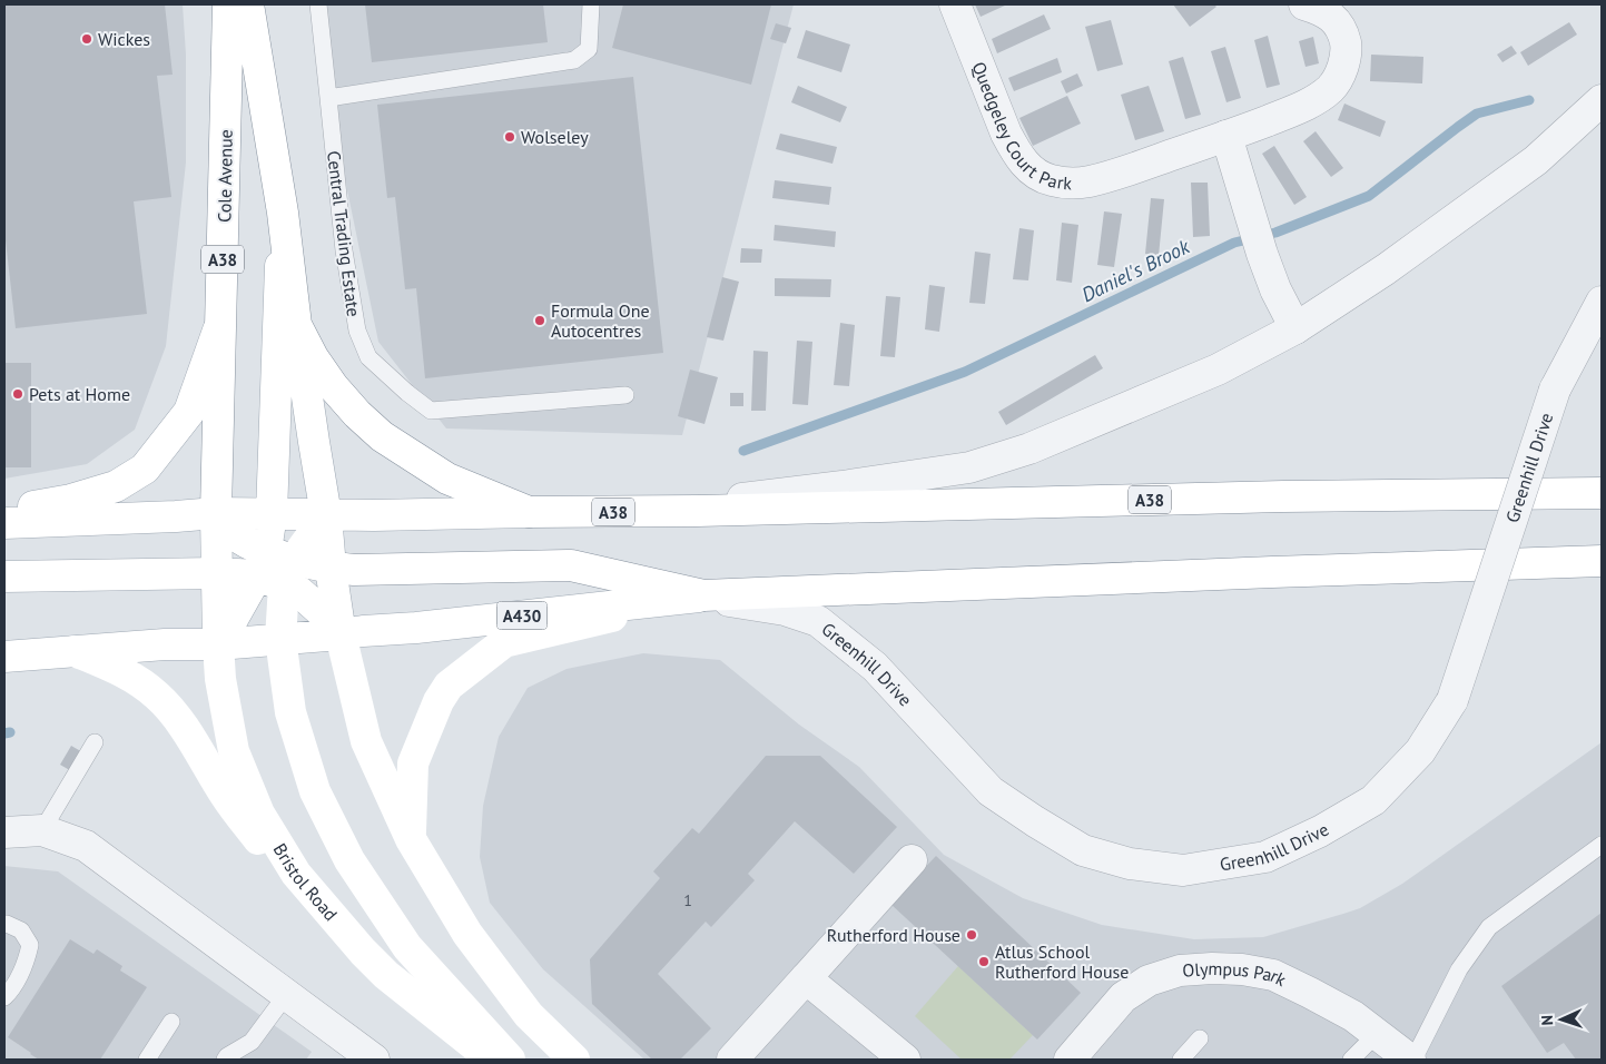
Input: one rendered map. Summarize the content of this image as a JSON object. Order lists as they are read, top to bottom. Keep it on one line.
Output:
{"streets":{"main road":["Cole Avenue","A38","A430","Bristol Road"],"street":["Quedgeley Court Park","Greenhill Drive","Olympus Park"],"lane":["Central Trading Estate"]},"crossings":[["Cole Avenue","Bristol Road"],["Greenhill Drive","A430"],["A430","Bristol Road"]],"water":["Daniel's Brook"],"places":["Wickes","Wolseley","Formula One Autocentres","Pets at Home","Rutherford House","Atlus School Rutherford House"],"house_numbers":["1"],"north":"left"}
